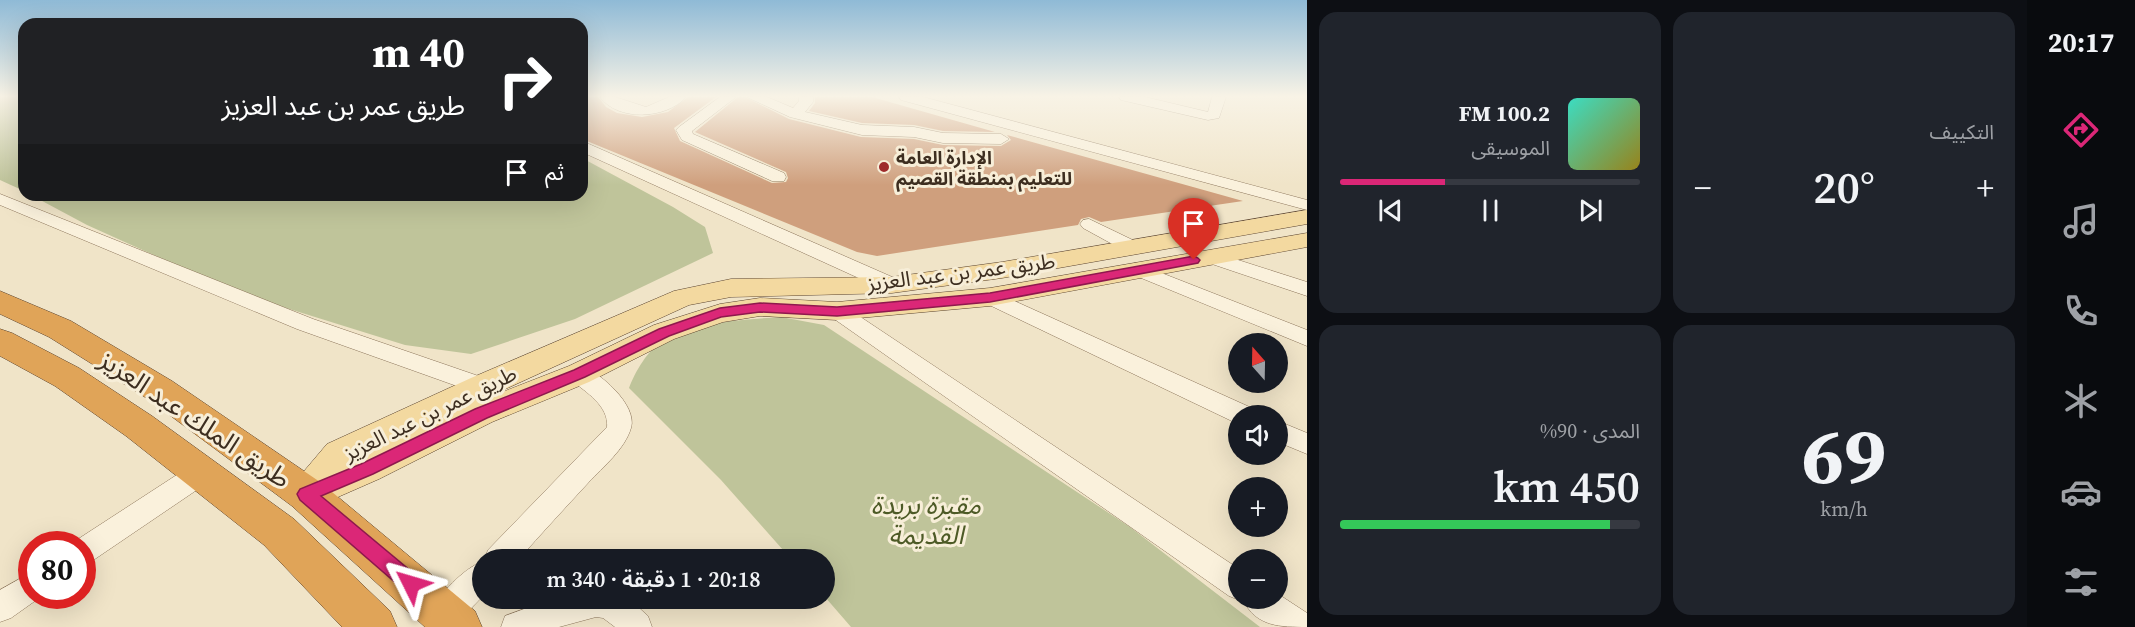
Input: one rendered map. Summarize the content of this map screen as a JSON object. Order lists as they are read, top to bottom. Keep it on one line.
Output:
{"streets":{"highway":["طريق الملك عبد العزيز"],"main road":["طريق عمر بن عبد العزيز"]},"crossings":[["طريق عمر بن عبد العزيز","طريق الملك عبد العزيز"]],"parks":["مقبرة بريدة القديمة"],"places":["الإدارة العامة للتعليم بمنطقة القصيم"],"north":"top","page":{"tabs":"20:17","tile":["التكييف",["69","km/h"],["المدى · 90%","450 km"]],"turn":["40 m","طريق عمر بن عبد العزيز"],"song":["100.2 FM","الموسيقى"],"then":"ثم","heat":["−","20°","+"],"map_buttons":["+","−"],"limit":"80","trip":"20:18 · 1 دقيقة · 340 m"}}
